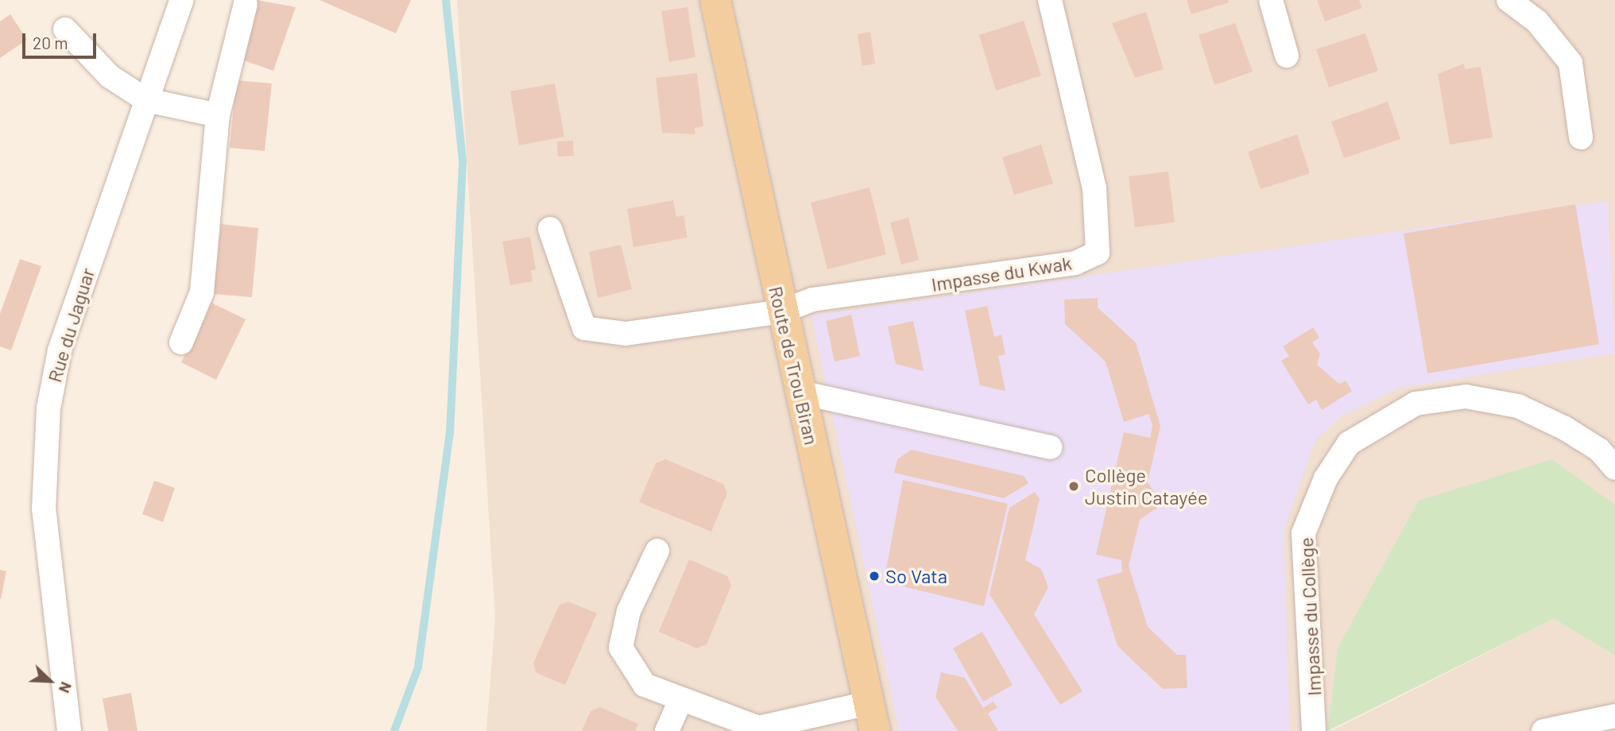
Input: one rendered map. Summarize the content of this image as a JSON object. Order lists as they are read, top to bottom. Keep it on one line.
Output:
{"streets":{"main road":["Route de Trou Biran"],"street":["Impasse du Kwak","Rue du Jaguar","Impasse du Collège"]},"crossings":[["Impasse du Kwak","Route de Trou Biran"]],"places":["Collège Justin Catayée","So Vata"],"scale_bar":"20 m","north":"bottom right"}
